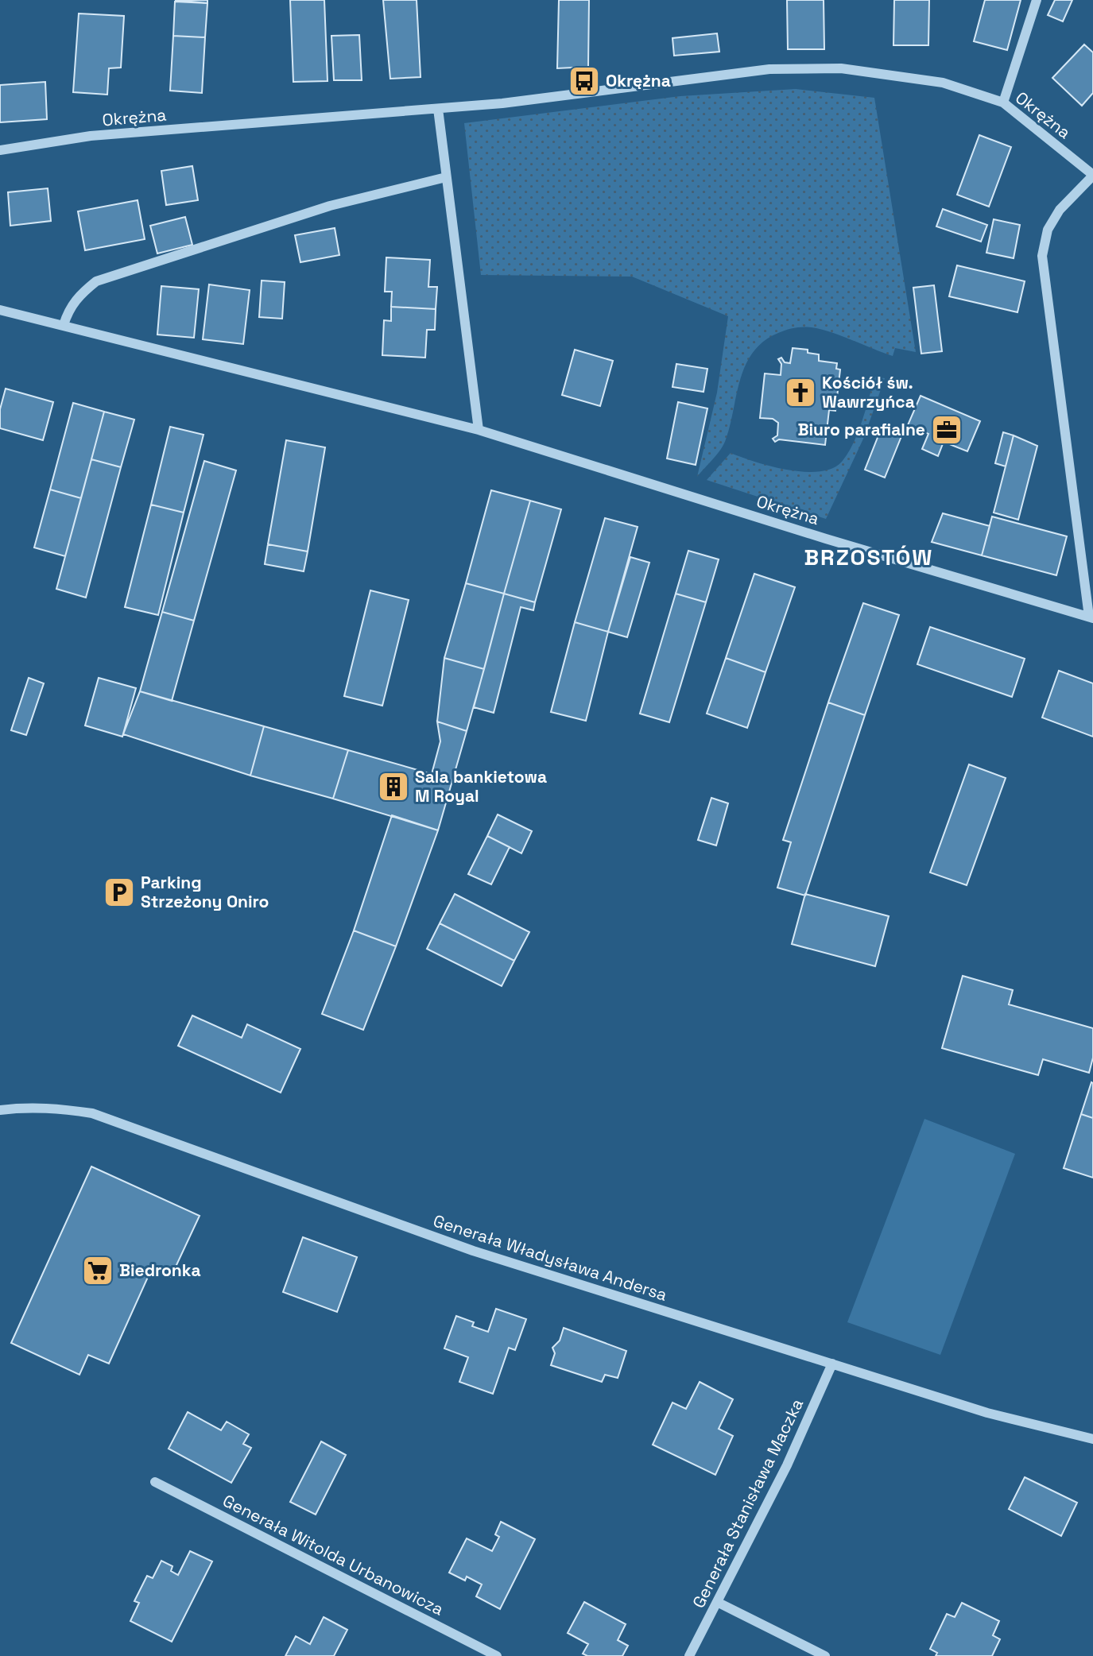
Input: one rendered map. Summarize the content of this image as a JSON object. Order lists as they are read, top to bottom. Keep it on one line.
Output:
{"streets":{"street":["Okrężna","Generała Władysława Andersa","Generała Stanisława Maczka","Generała Witolda Urbanowicza"]},"crossings":[["Generała Władysława Andersa","Generała Stanisława Maczka"]],"districts":["BRZOSTÓW"],"places":{"bus stop":["Okrężna"],"church":["Kościół św. Wawrzyńca"],"office":["Biuro parafialne"],"building":["Sala bankietowa M Royal"],"parking":["Parking Strzeżony Oniro"],"supermarket":["Biedronka"]}}
